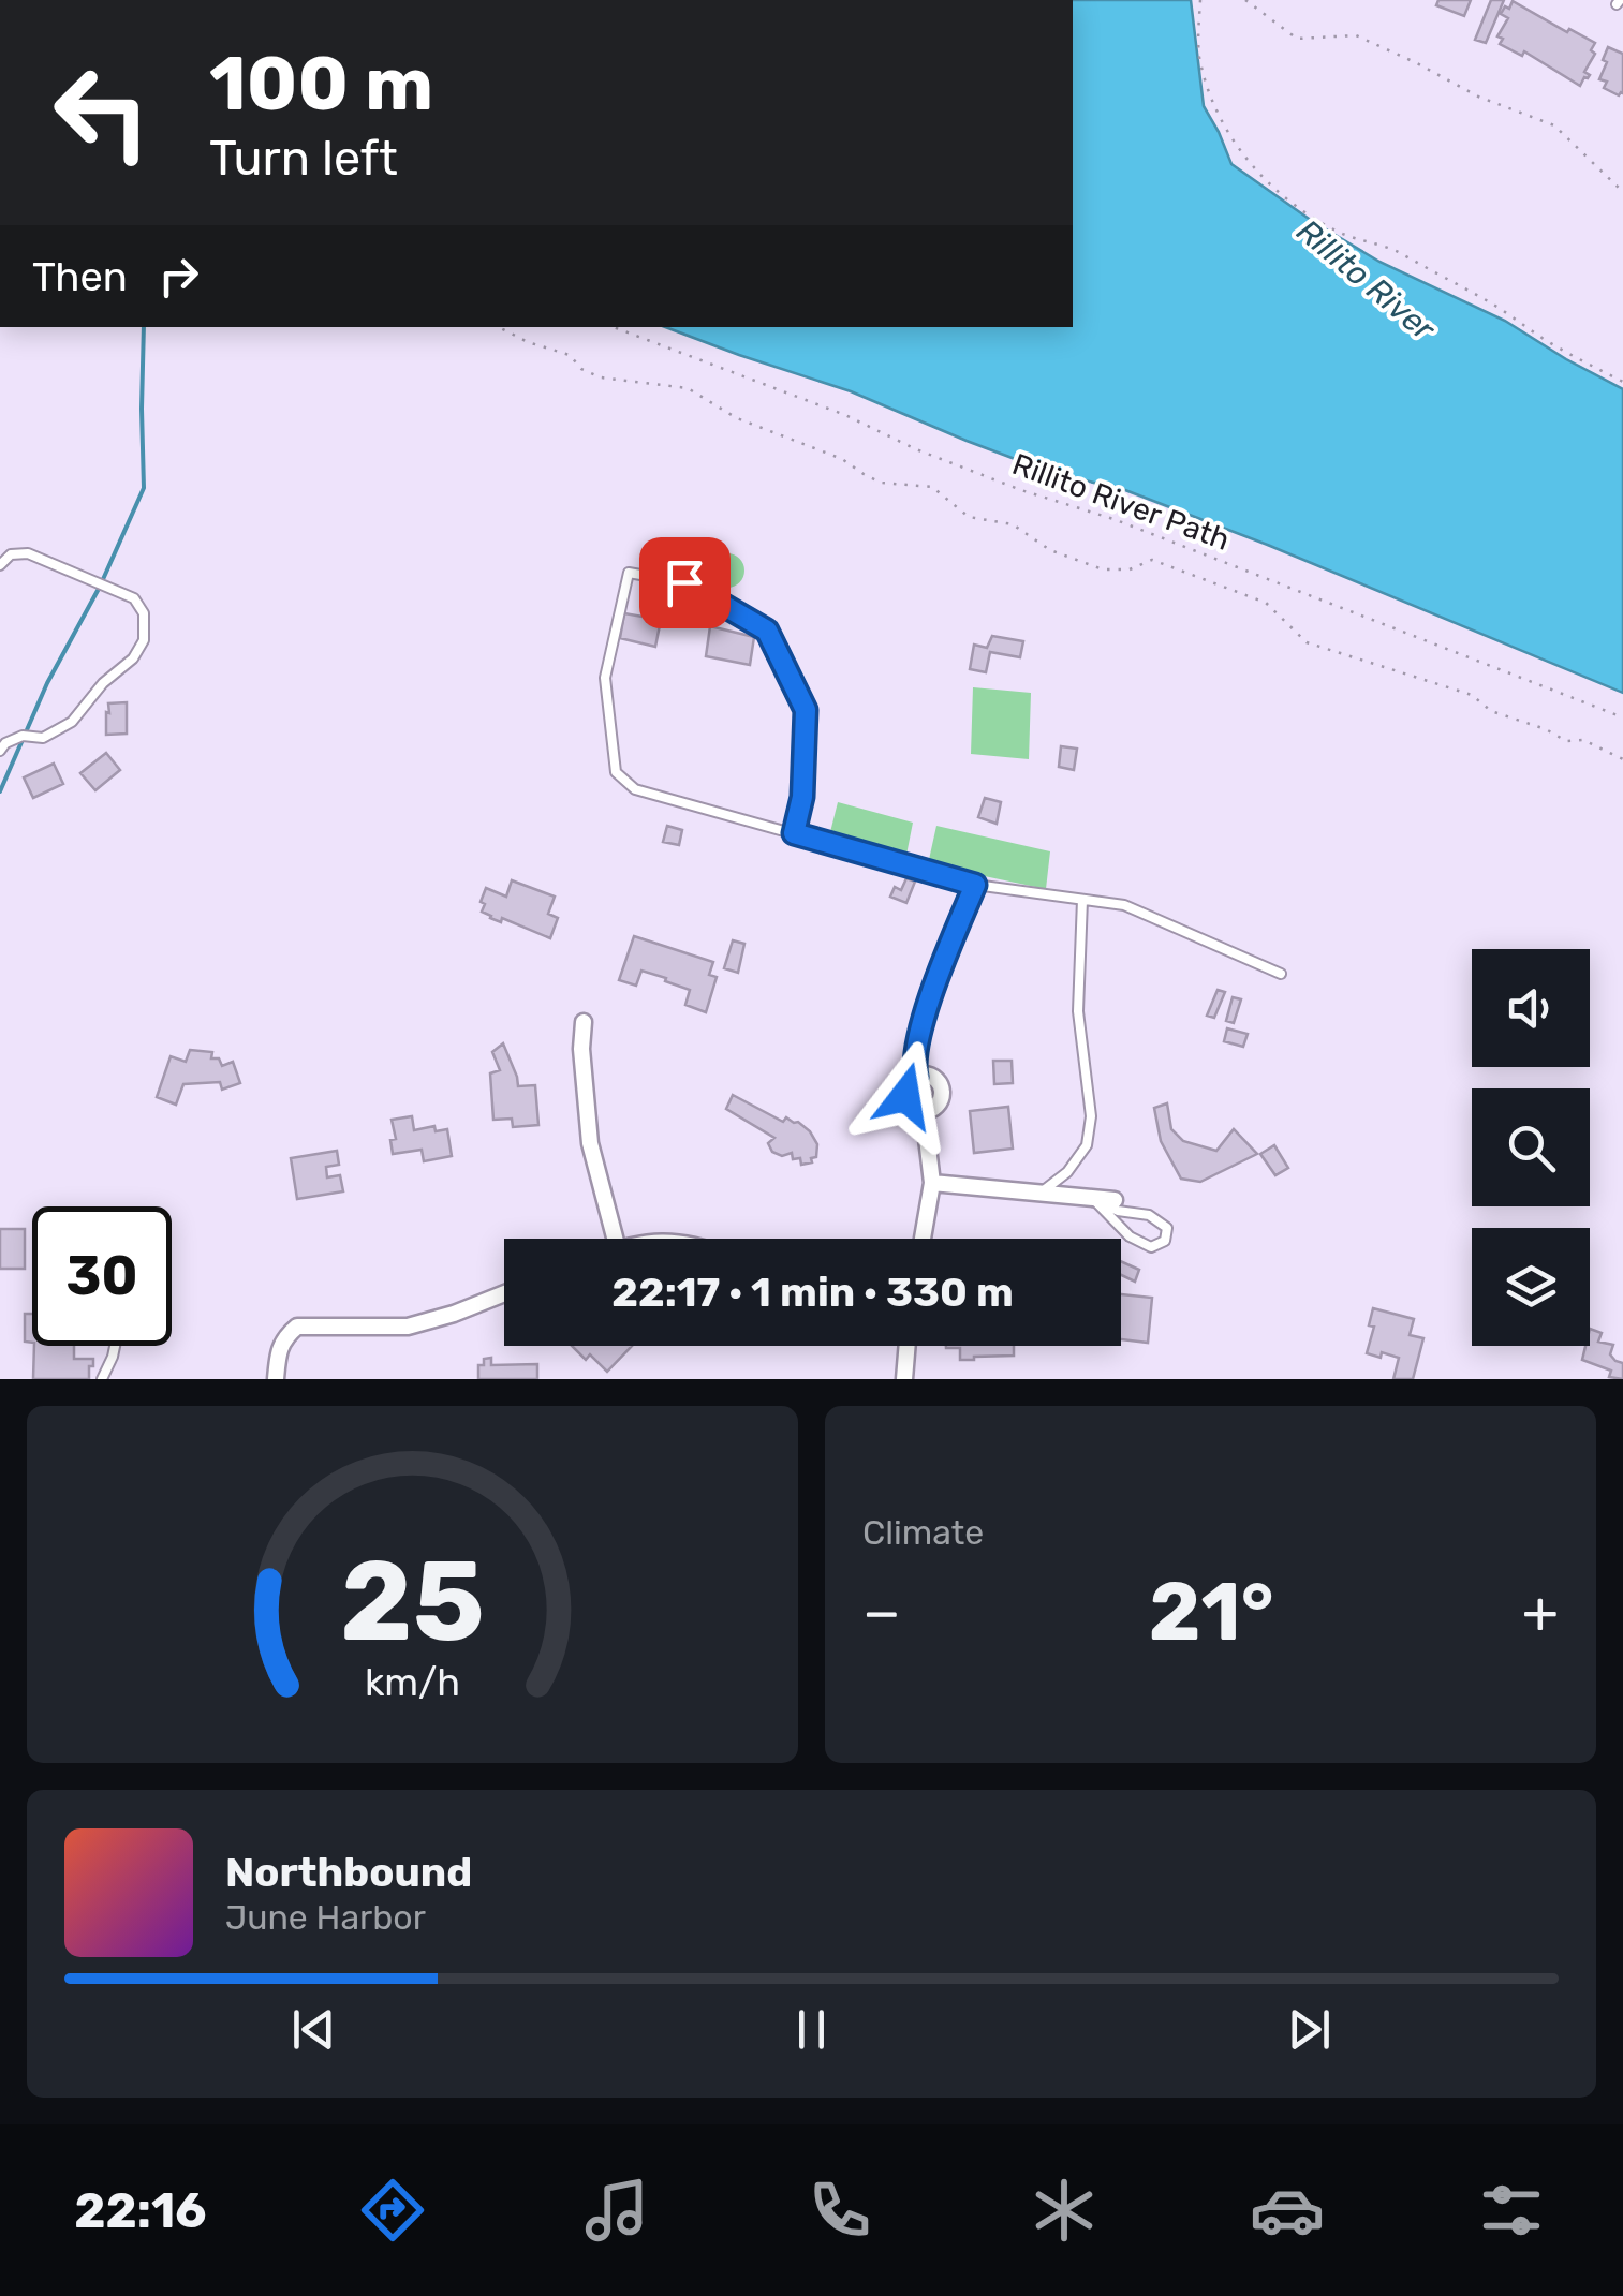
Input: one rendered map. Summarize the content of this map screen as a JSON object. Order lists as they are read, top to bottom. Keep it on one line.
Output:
{"streets":{"path":["Rillito River Path"]},"water":["Rillito River"],"page":{"turn":["100 m","Turn left"],"then":"Then","limit":"30","trip":"22:17 · 1 min · 330 m","tile":"Climate","heat":["−","21°","+"],"song":["Northbound","June Harbor"],"tabs":"22:16","gauge":["25","km/h"]}}
